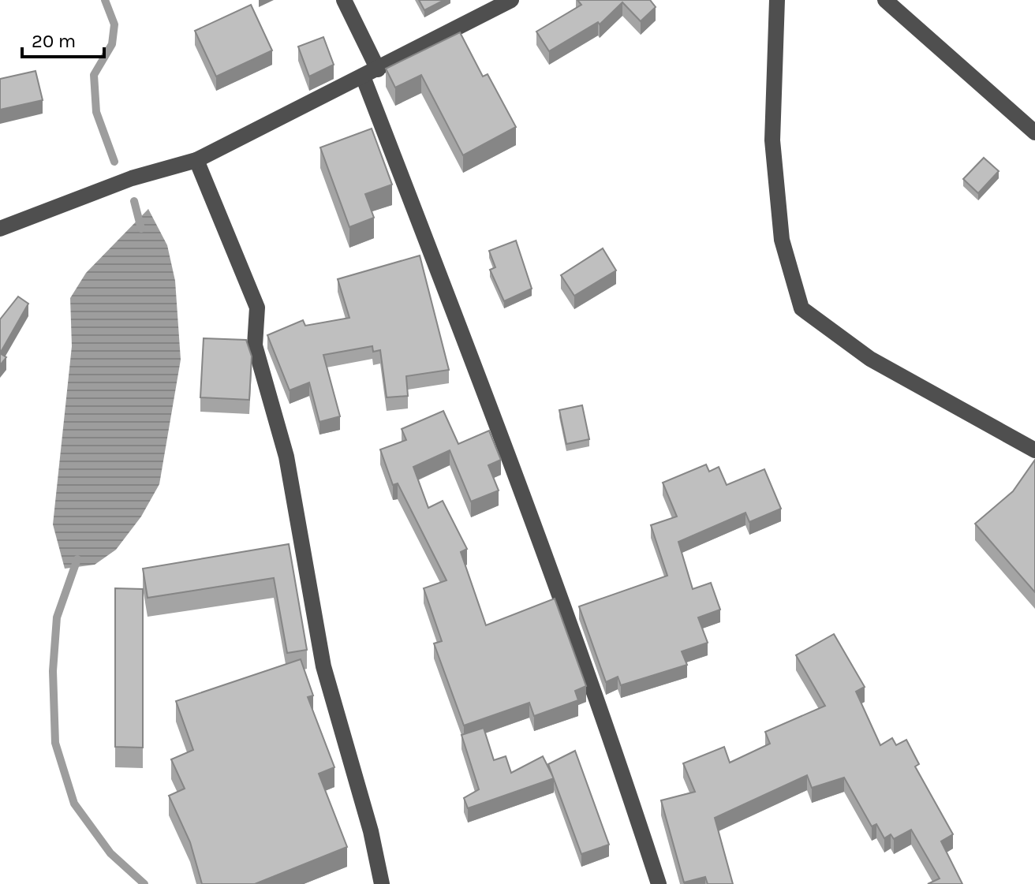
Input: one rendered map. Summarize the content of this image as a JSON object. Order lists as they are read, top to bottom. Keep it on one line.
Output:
{"scale_bar":"20 m"}
